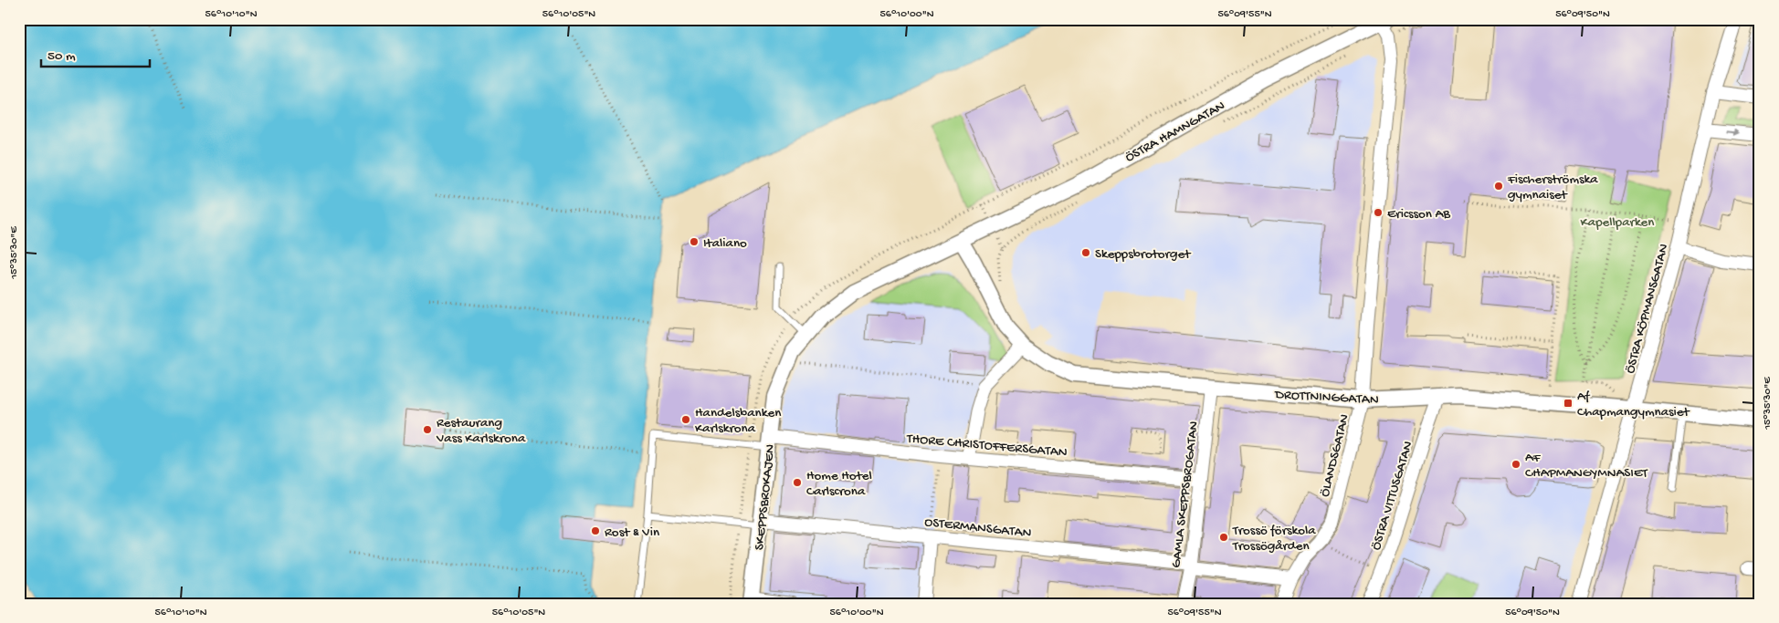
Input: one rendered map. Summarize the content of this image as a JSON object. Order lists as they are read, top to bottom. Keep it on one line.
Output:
{"streets":{"street":["ÖSTRA HAMNGATAN","ÖSTRA KÖPMANSGATAN","DROTTNINGGATAN","THORE CHRISTOFFERSGATAN","ÖLANDSGATAN","GAMLA SKEPPSBROGATAN","ÖSTRA VITTUSGATAN","SKEPPSBROKAJEN","OSTERMANSGATAN"]},"crossings":[["ÖSTRA HAMNGATAN","DROTTNINGGATAN"],["ÖSTRA HAMNGATAN","ÖLANDSGATAN"],["ÖSTRA HAMNGATAN","SKEPPSBROKAJEN"],["ÖSTRA KÖPMANSGATAN","DROTTNINGGATAN"],["DROTTNINGGATAN","ÖLANDSGATAN"],["DROTTNINGGATAN","GAMLA SKEPPSBROGATAN"],["DROTTNINGGATAN","ÖSTRA VITTUSGATAN"],["DROTTNINGGATAN","SKEPPSBROKAJEN"],["THORE CHRISTOFFERSGATAN","GAMLA SKEPPSBROGATAN"],["THORE CHRISTOFFERSGATAN","SKEPPSBROKAJEN"],["ÖLANDSGATAN","OSTERMANSGATAN"],["GAMLA SKEPPSBROGATAN","OSTERMANSGATAN"],["SKEPPSBROKAJEN","OSTERMANSGATAN"]],"parks":["Kapellparken"],"places":{"other":["Fischerströmska gymnaiset","Ericsson AB","Italiano","Skeppsbrotorget","Handelsbanken Karlskrona","Restaurang Vass Karlskrona","AF CHAPMANGYMNASIET","Home Hotel Carlscrona","Rost & Vin","Trossö förskola Trossögården"],"transit":["Af Chapmangymnasiet"]},"scale_bar":"50 m","coordinates":["56°10'10\"N","56°10'05\"N","56°10'00\"N","56°09'55\"N","56°09'50\"N","15°35'30\"E"]}
